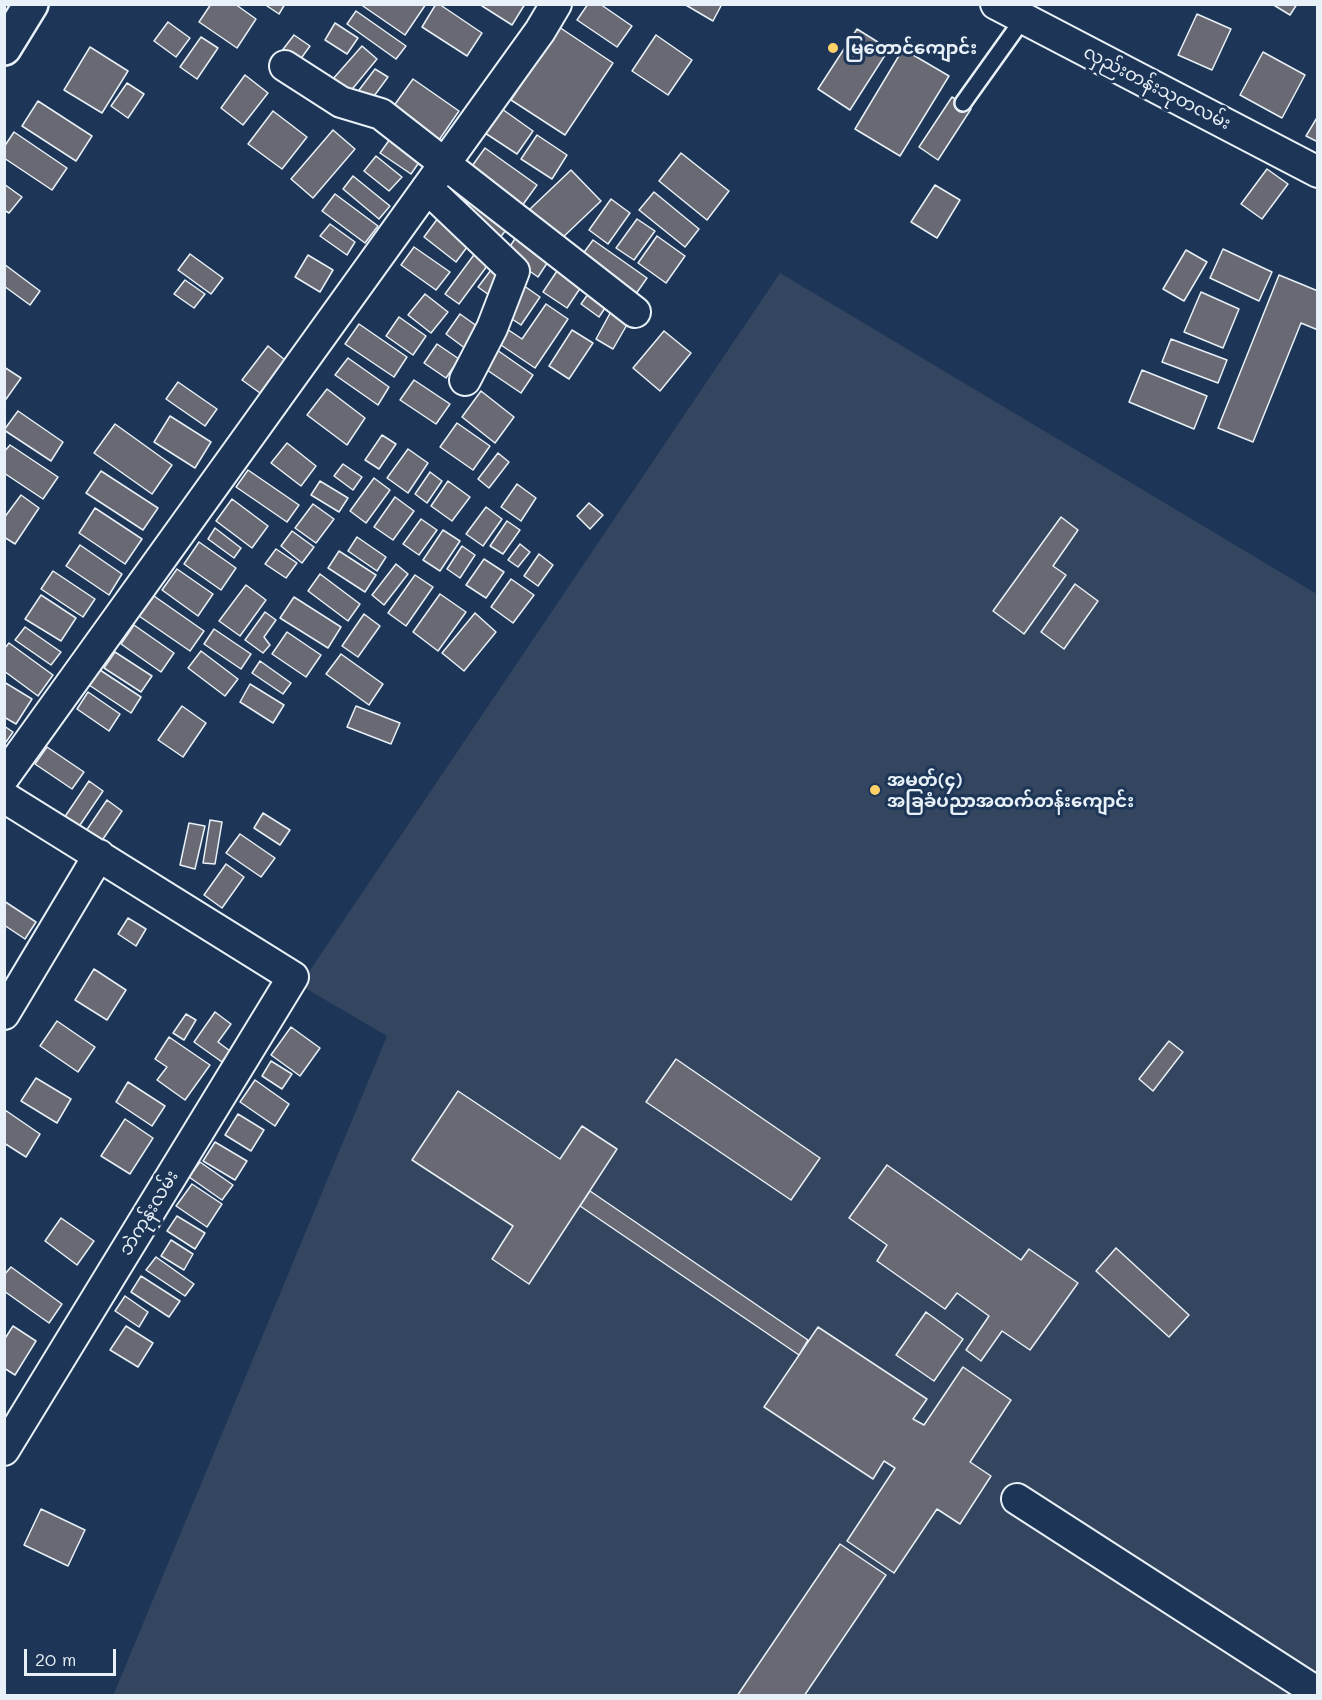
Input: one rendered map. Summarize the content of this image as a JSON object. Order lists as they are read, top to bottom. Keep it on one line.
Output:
{"streets":{"street":["လှည်းတန်းသုတလမ်း","ဘဲကုန်းလမ်း"]},"places":["မြတောင်ကျောင်း","အမှတ်(၄) အခြခံပညာအထက်တန်းကျောင်း"],"scale_bar":"20 m"}
